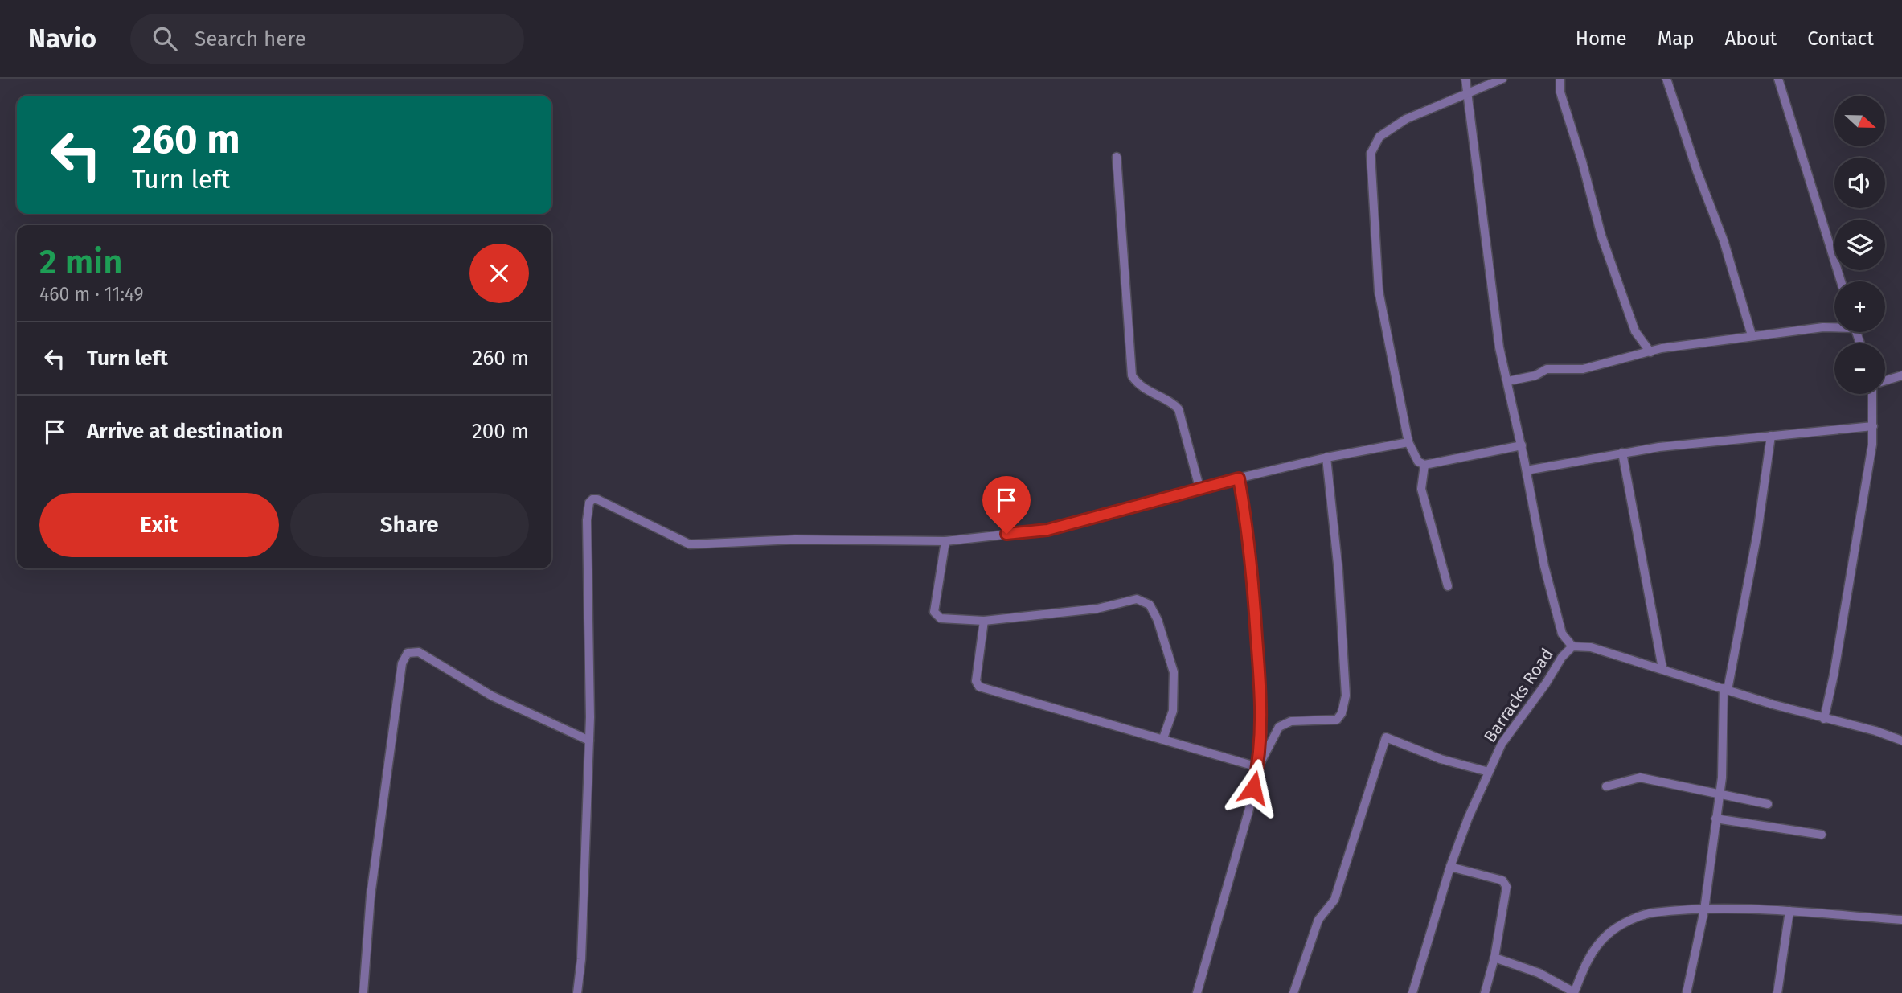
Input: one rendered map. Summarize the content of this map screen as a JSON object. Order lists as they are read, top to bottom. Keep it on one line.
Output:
{"streets":{"street":["Barracks Road"]},"north":"right","page":{"header":"Navio","search":"Search here","nav":["Home","Map","About","Contact"],"map_buttons":["+","−"],"turn":["260 m","Turn left"],"heading":["2 min","460 m · 11:49"],"list":[{"name":"Turn left","value":"260 m"},{"name":"Arrive at destination","value":"200 m"}],"buttons":["Exit","Share"]}}
